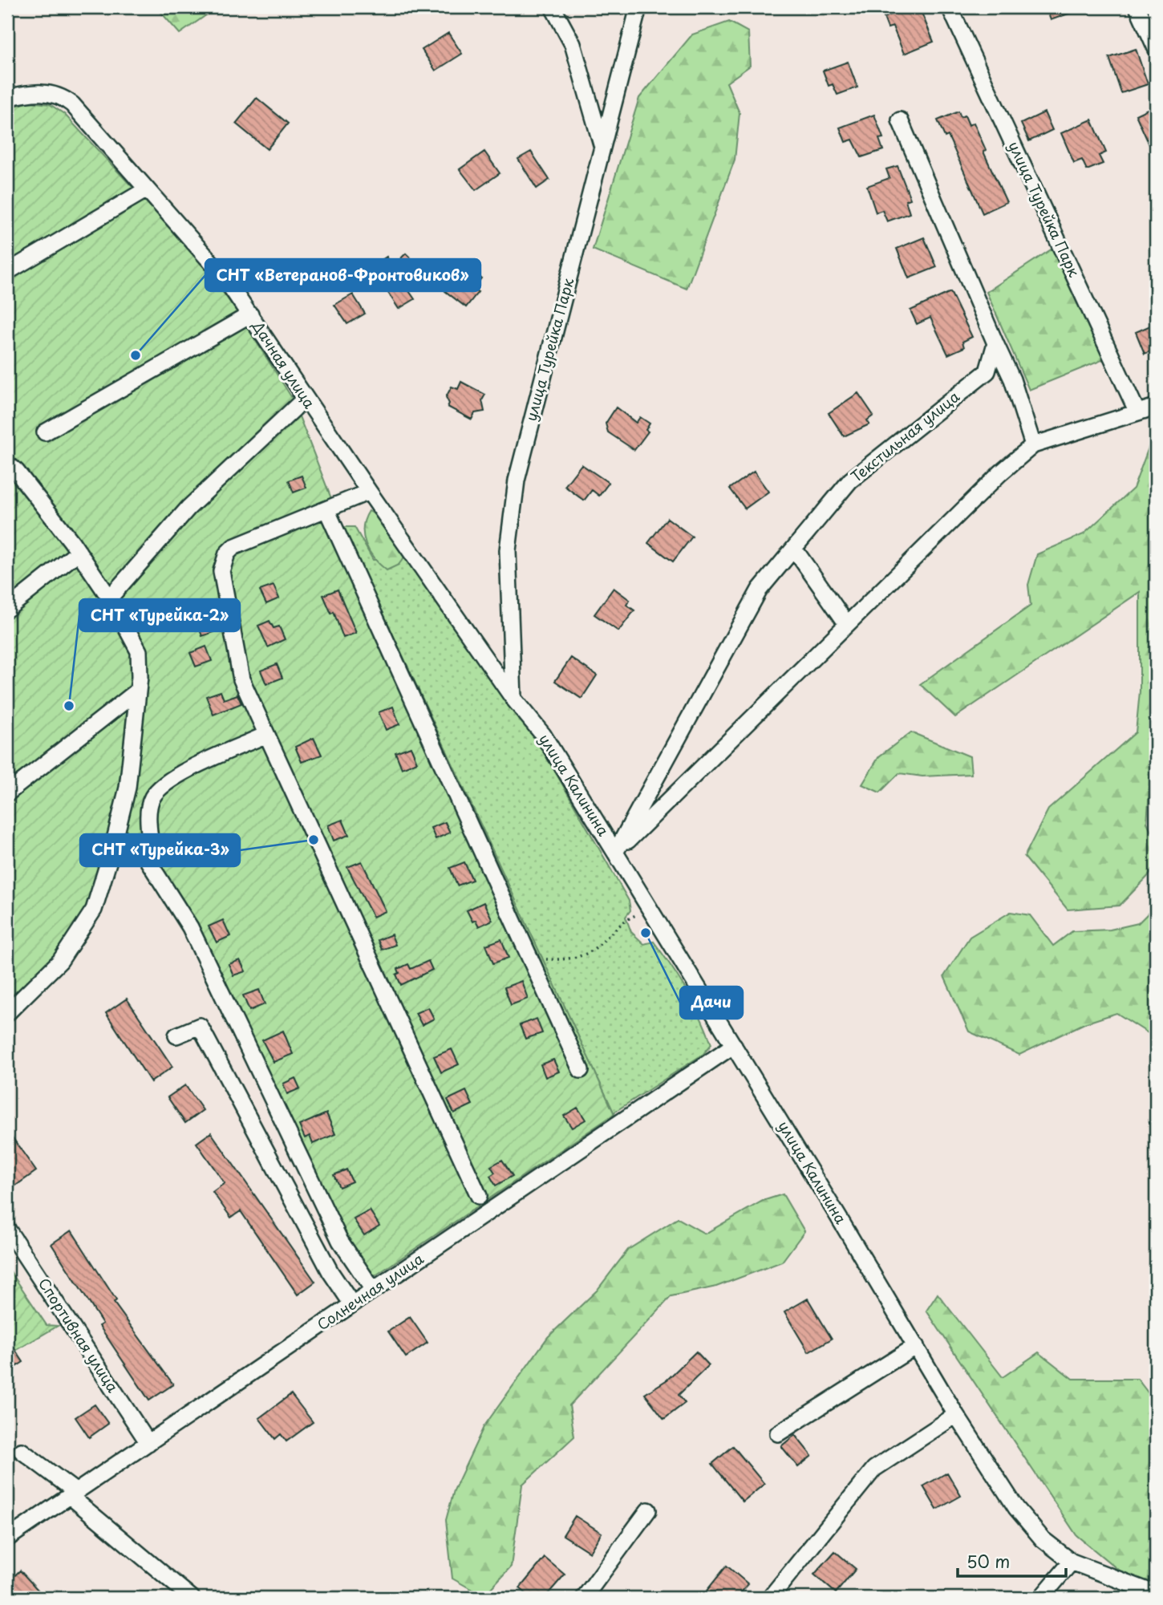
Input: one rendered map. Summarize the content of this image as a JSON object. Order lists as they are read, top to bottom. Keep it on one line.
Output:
{"streets":{"street":["улица Турейка Парк","Дачная улица","Текстильная улица","улица Калинина","Солнечная улица","Спортивная улица"]},"crossings":[["улица Турейка Парк","Дачная улица"],["улица Турейка Парк","улица Калинина"],["Дачная улица","улица Калинина"],["Текстильная улица","улица Калинина"],["улица Калинина","Солнечная улица"],["Солнечная улица","Спортивная улица"]],"places":["СНТ «Ветеранов-Фронтовиков»","СНТ «Турейка-2»","СНТ «Турейка-3»","Дачи"],"scale_bar":"50 m"}
